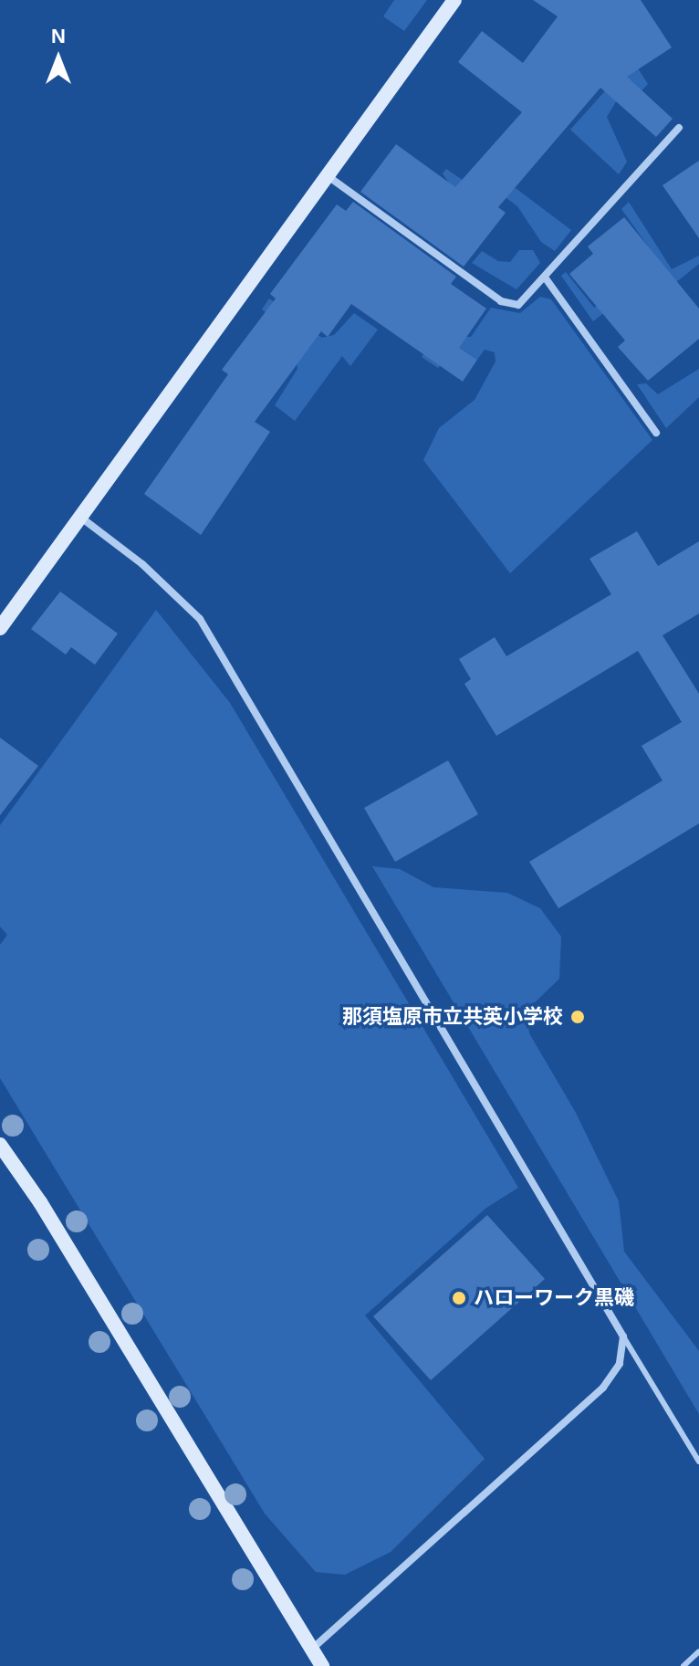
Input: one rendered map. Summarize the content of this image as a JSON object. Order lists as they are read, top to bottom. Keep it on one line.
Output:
{"places":["那須塩原市立共英小学校","ハローワーク黒磯"],"north":"top"}
